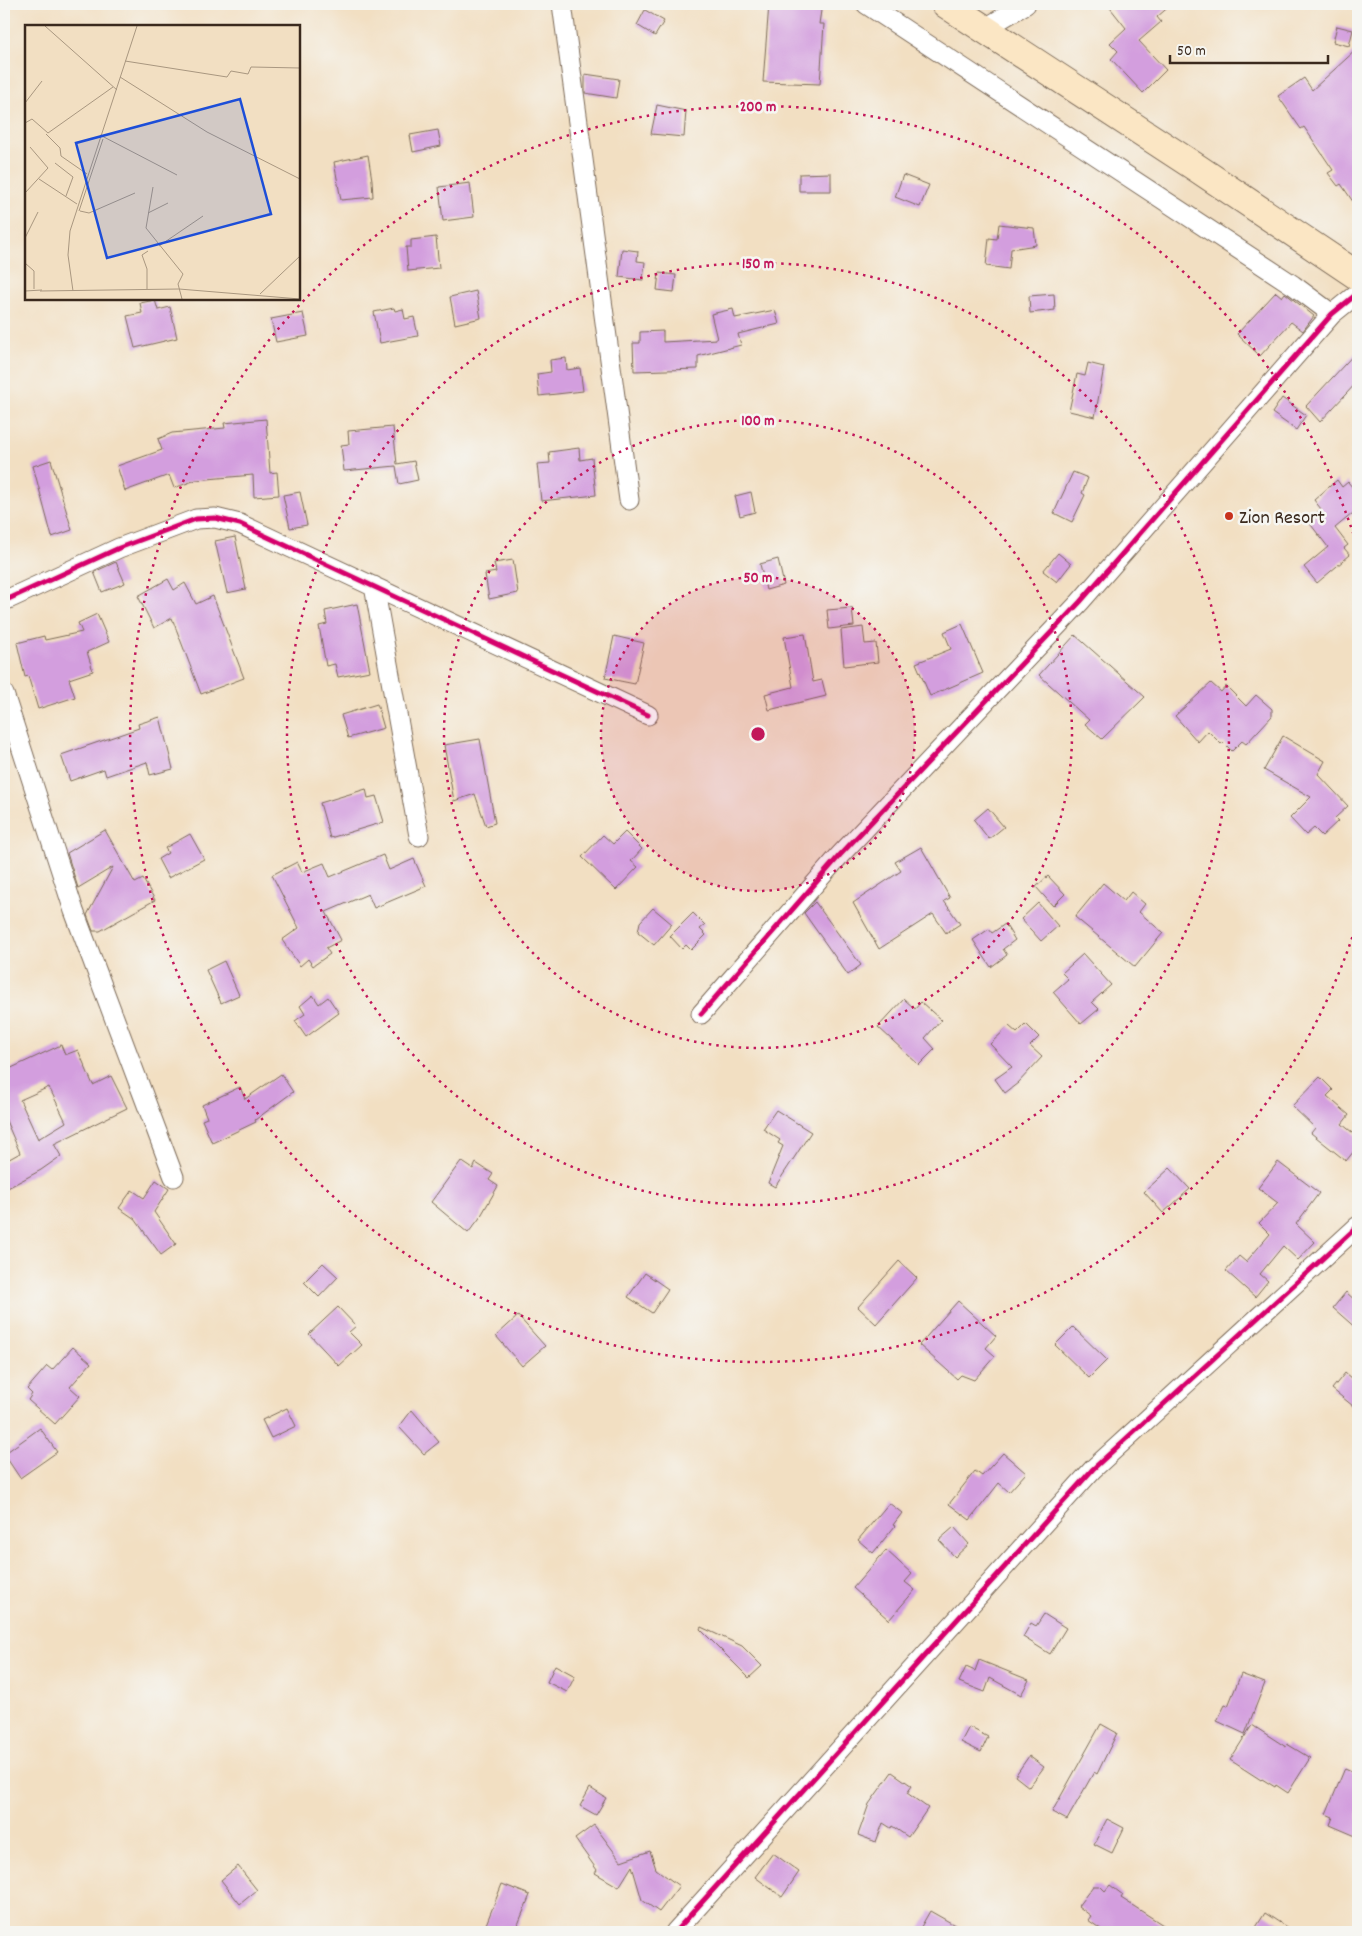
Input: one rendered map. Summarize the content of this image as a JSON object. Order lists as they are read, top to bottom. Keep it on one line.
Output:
{"places":["Zion Resort"],"scale_bar":"50 m","rings":["200 m","150 m","100 m","50 m"]}
